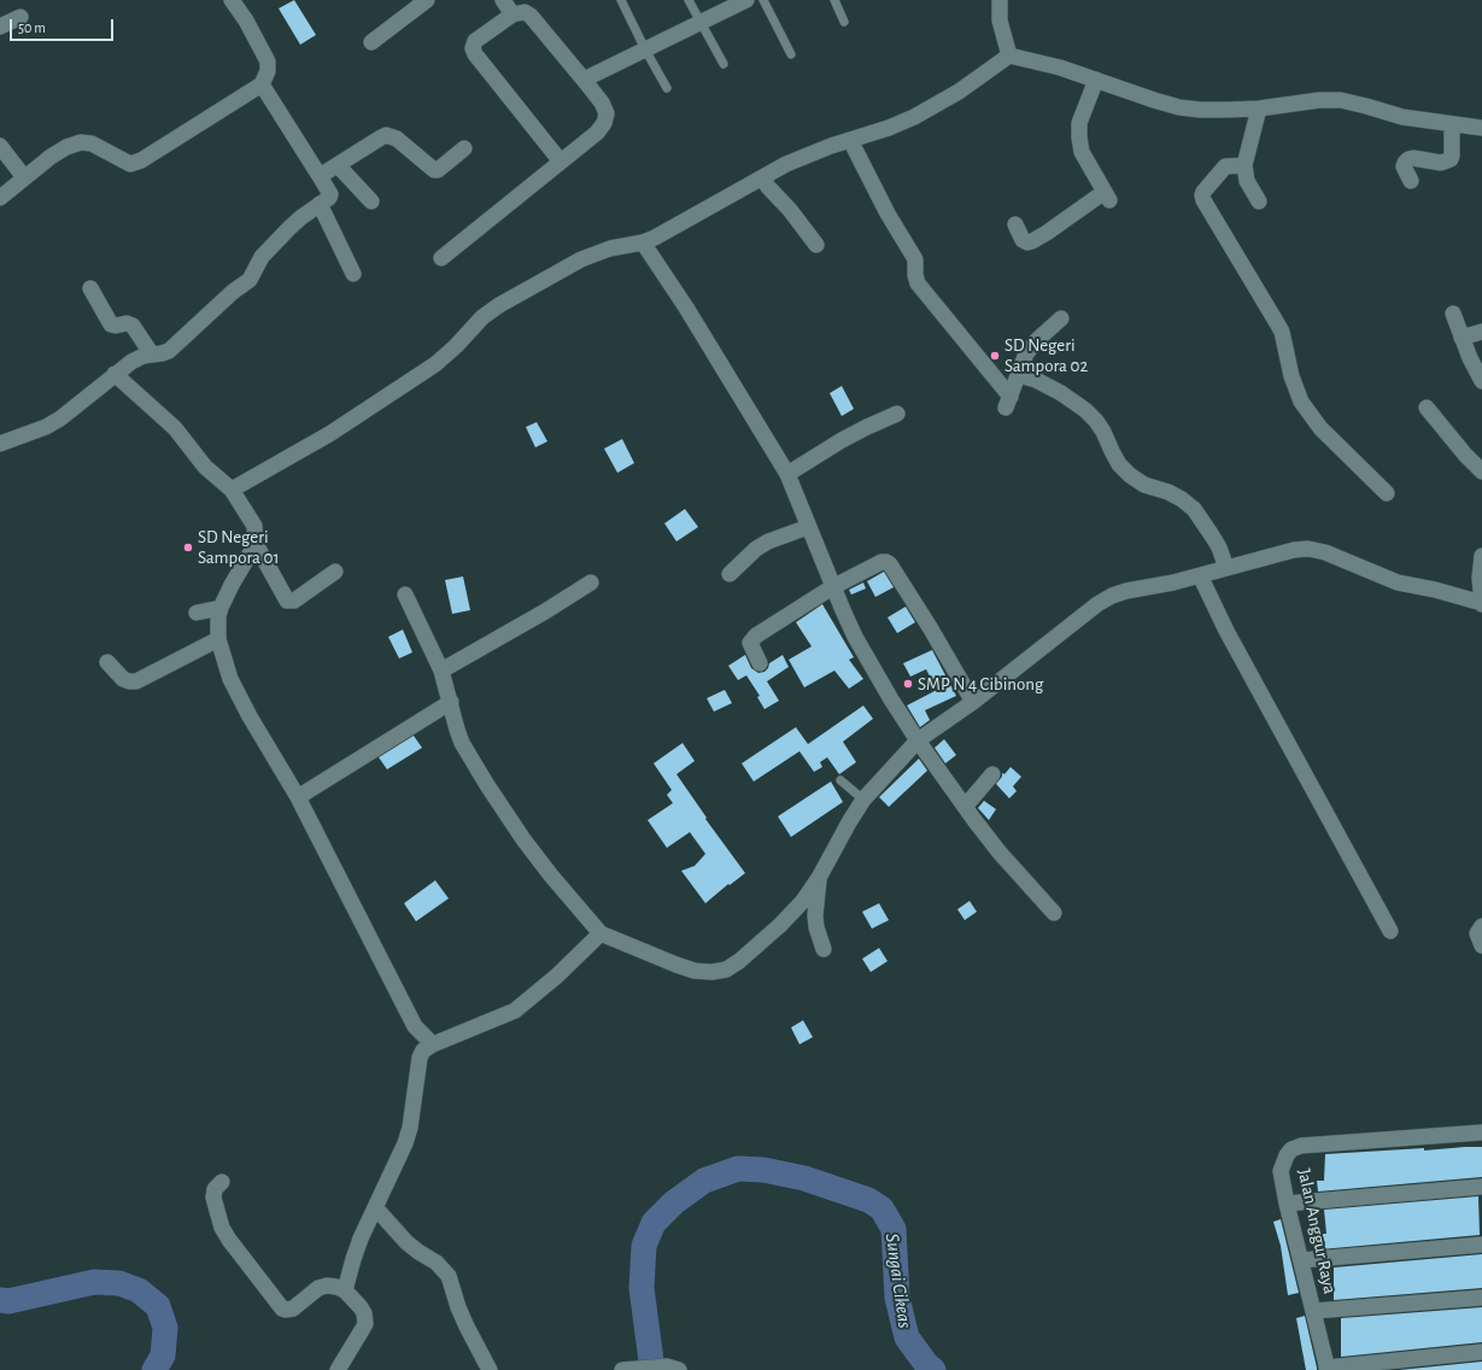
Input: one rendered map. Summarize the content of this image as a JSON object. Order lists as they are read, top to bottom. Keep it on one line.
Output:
{"streets":{"street":["Jalan Anggur Raya"]},"water":["Sungai Cikeas"],"places":["SD Negeri Sampora 02","SD Negeri Sampora 01","SMP N 4 Cibinong"],"scale_bar":"50 m"}
